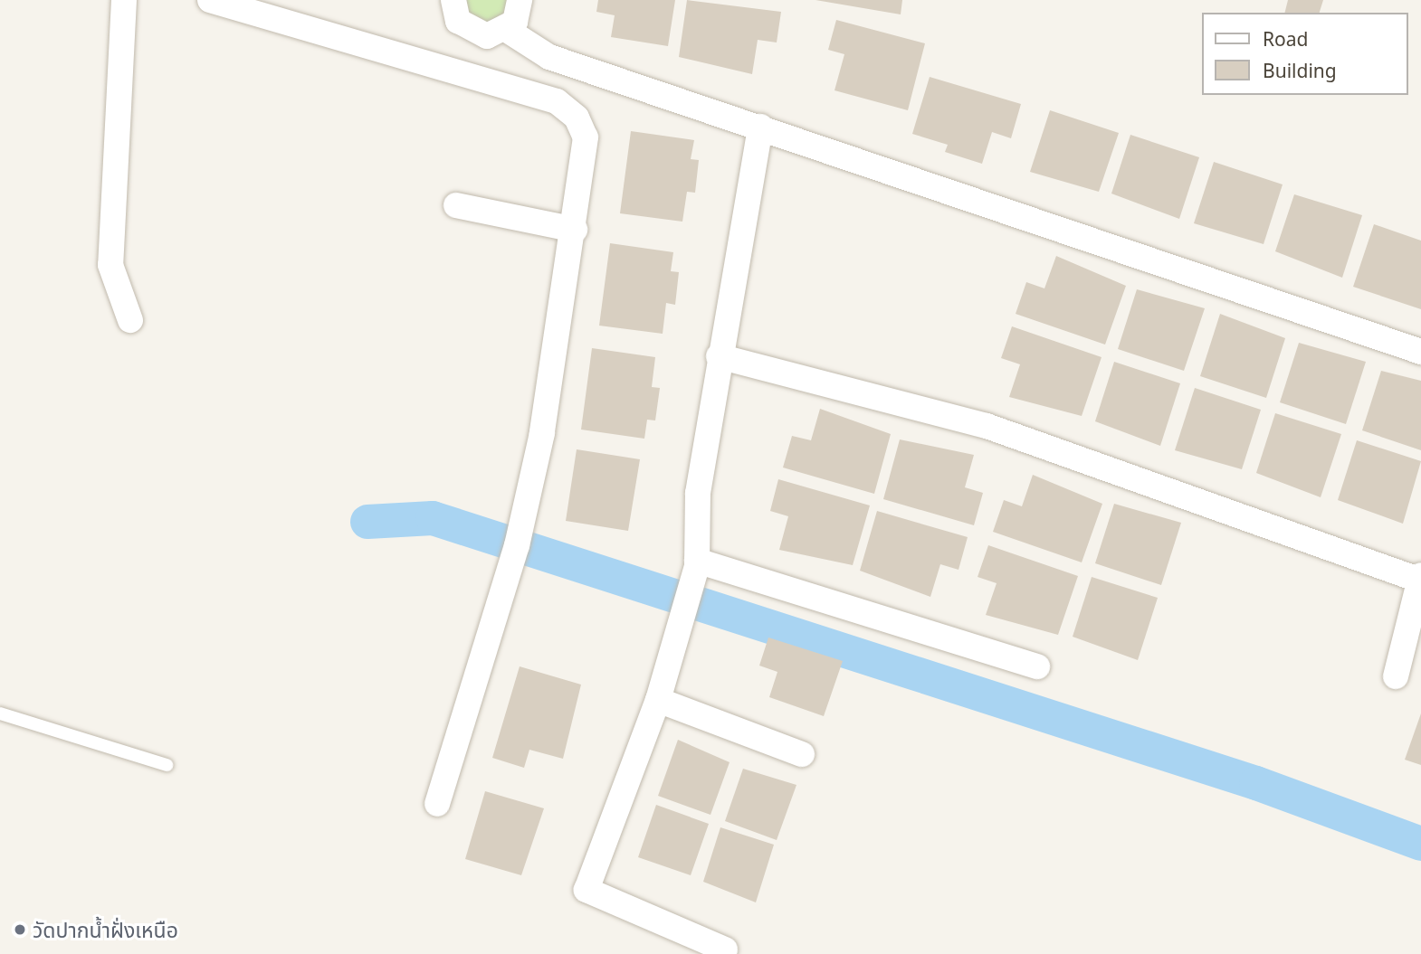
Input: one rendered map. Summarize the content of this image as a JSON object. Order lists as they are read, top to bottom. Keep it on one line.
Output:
{"places":["วัดปากน้ำฝั่งเหนือ"],"legend":["Road","Building"]}
